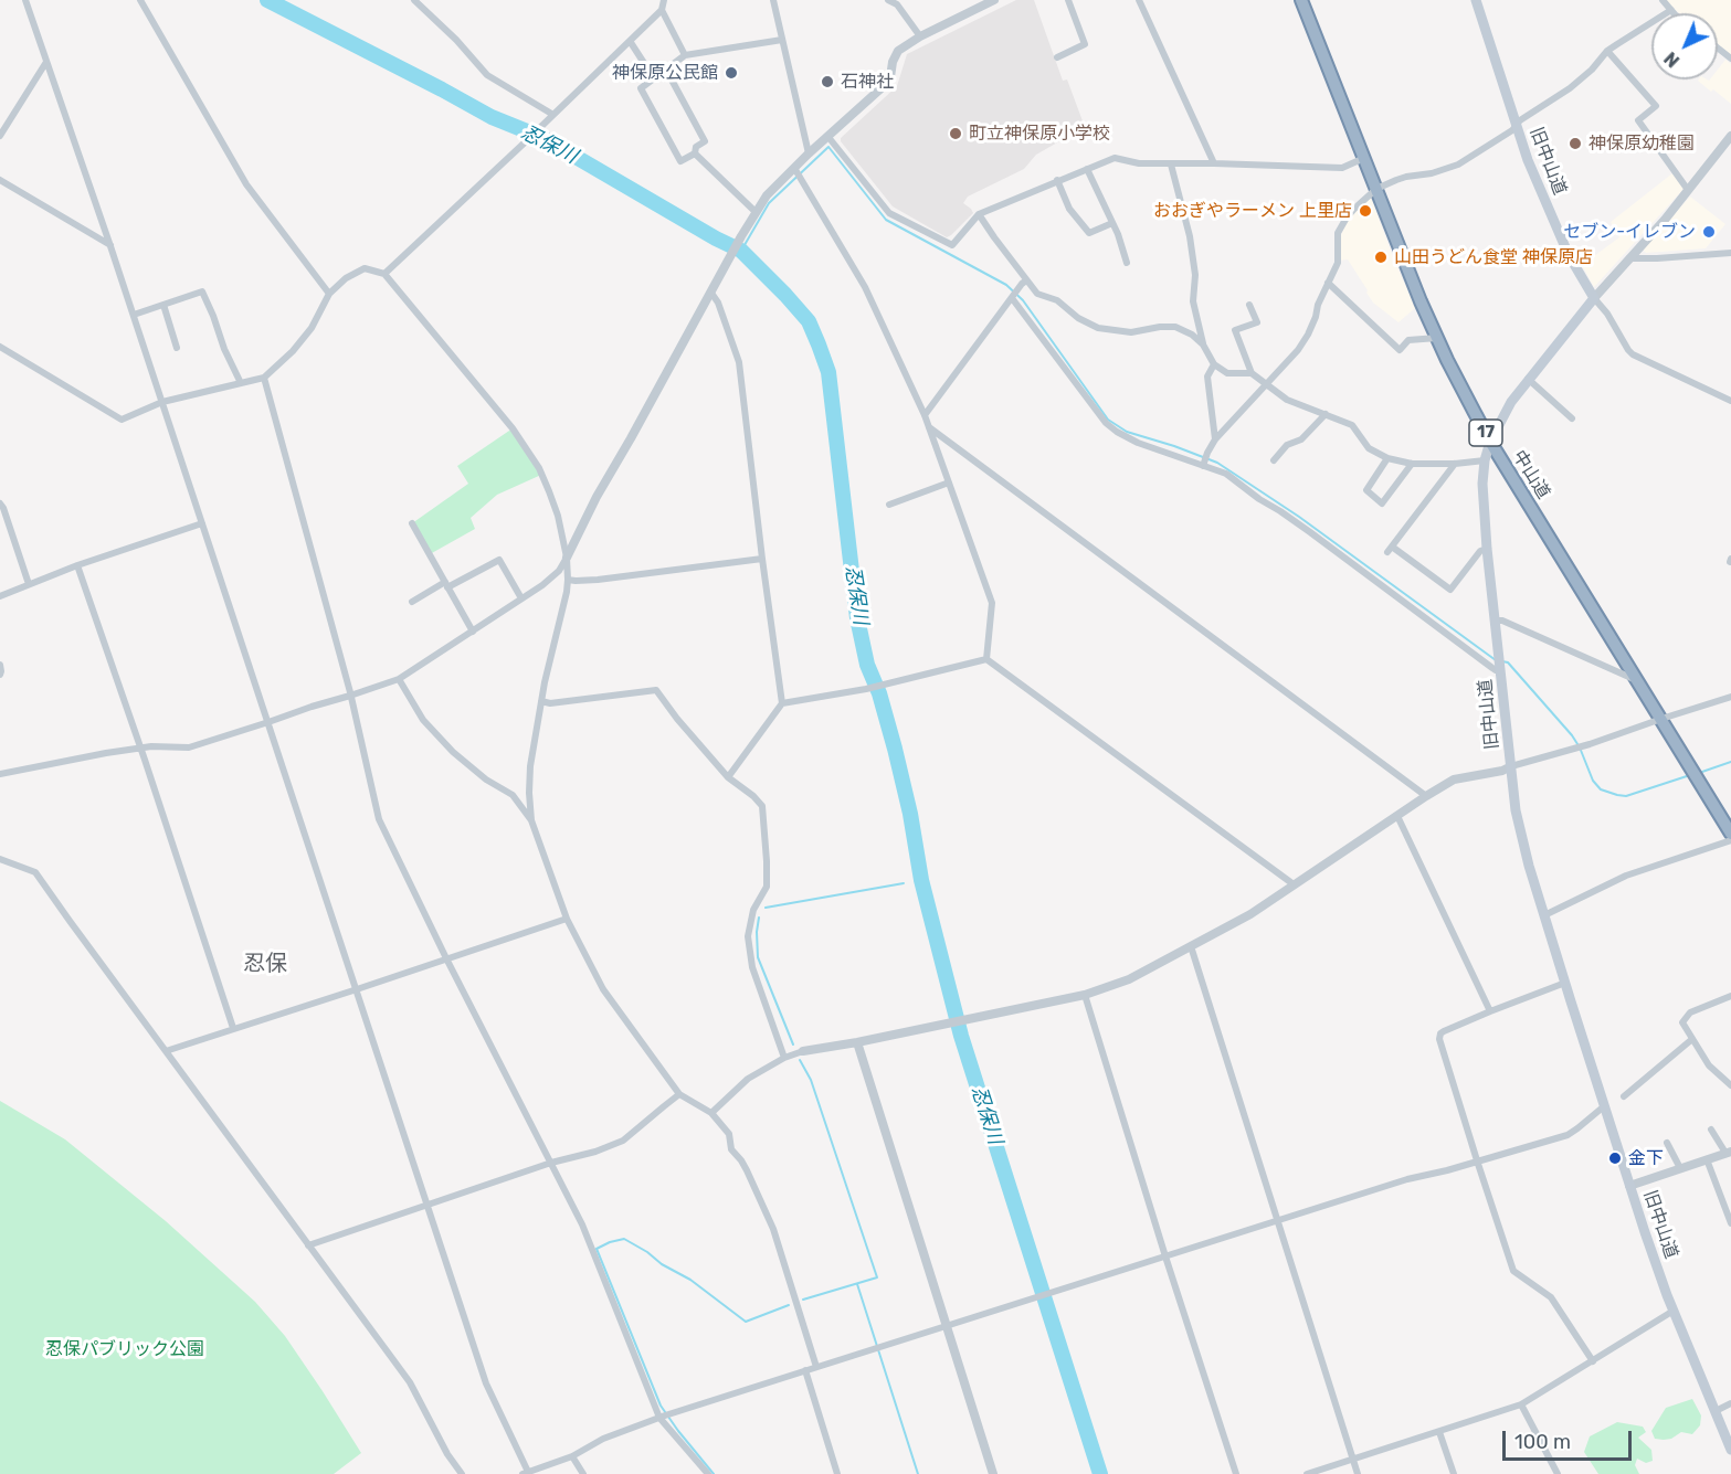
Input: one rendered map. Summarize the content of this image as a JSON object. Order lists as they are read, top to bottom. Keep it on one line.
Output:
{"streets":{"highway":["17","中山道"],"main road":["旧中山道"]},"crossings":[["旧中山道","中山道"]],"districts":["忍保"],"water":["忍保川"],"parks":["忍保パブリック公園"],"places":["神保原公民館","石神社","町立神保原小学校","神保原幼稚園","おおぎやラーメン 上里店","セブン-イレブン","山田うどん食堂 神保原店","金下"],"scale_bar":"100 m","north":"bottom left"}
